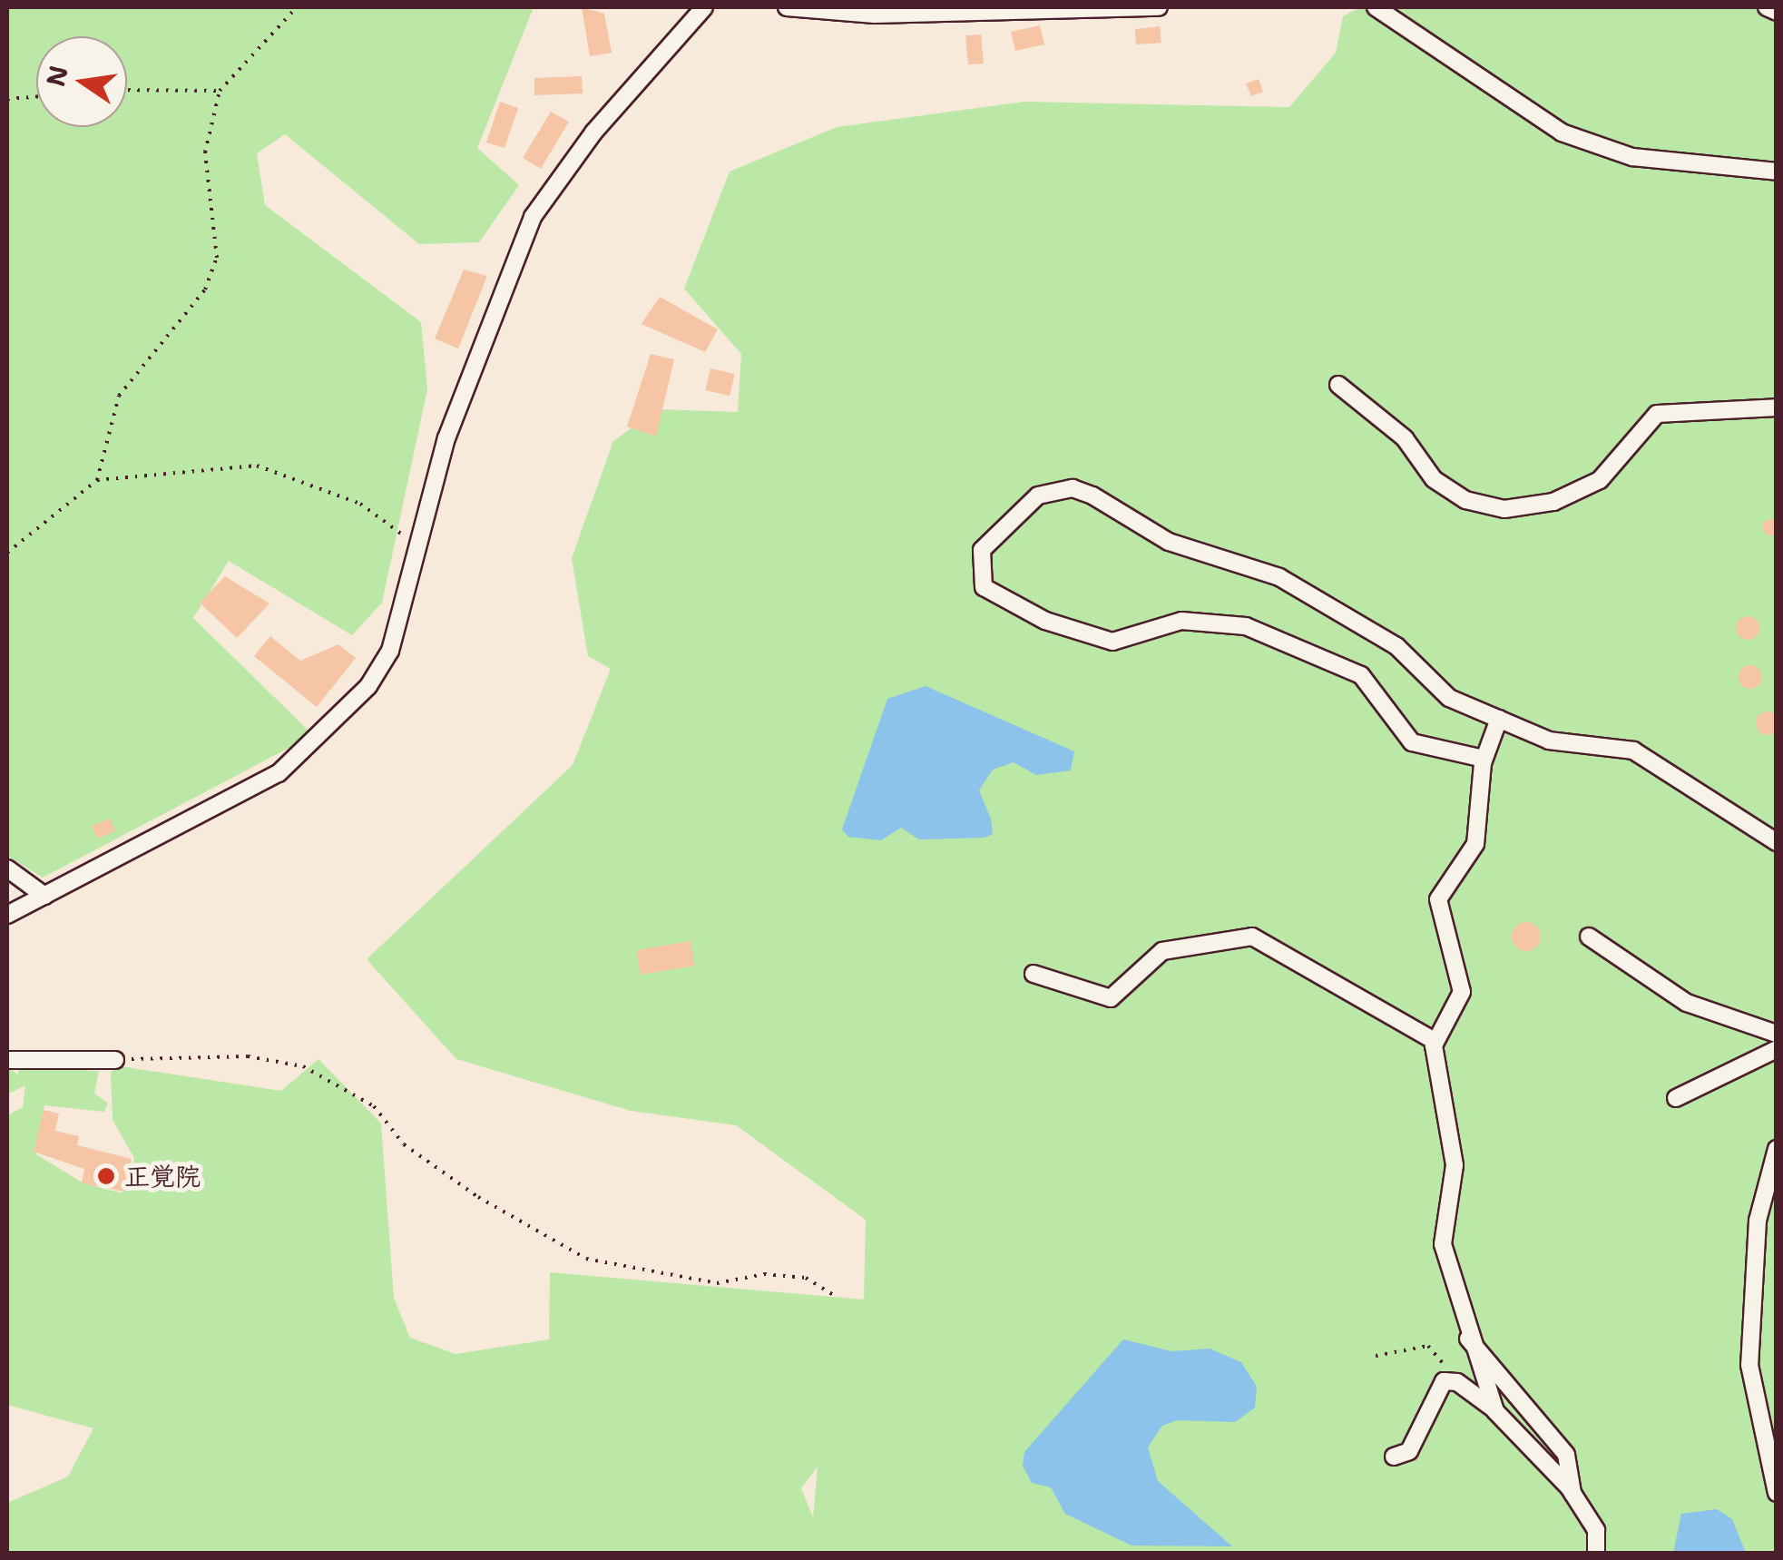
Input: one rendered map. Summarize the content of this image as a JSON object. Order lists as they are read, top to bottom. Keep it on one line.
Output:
{"places":["正覚院"],"north":"left"}
